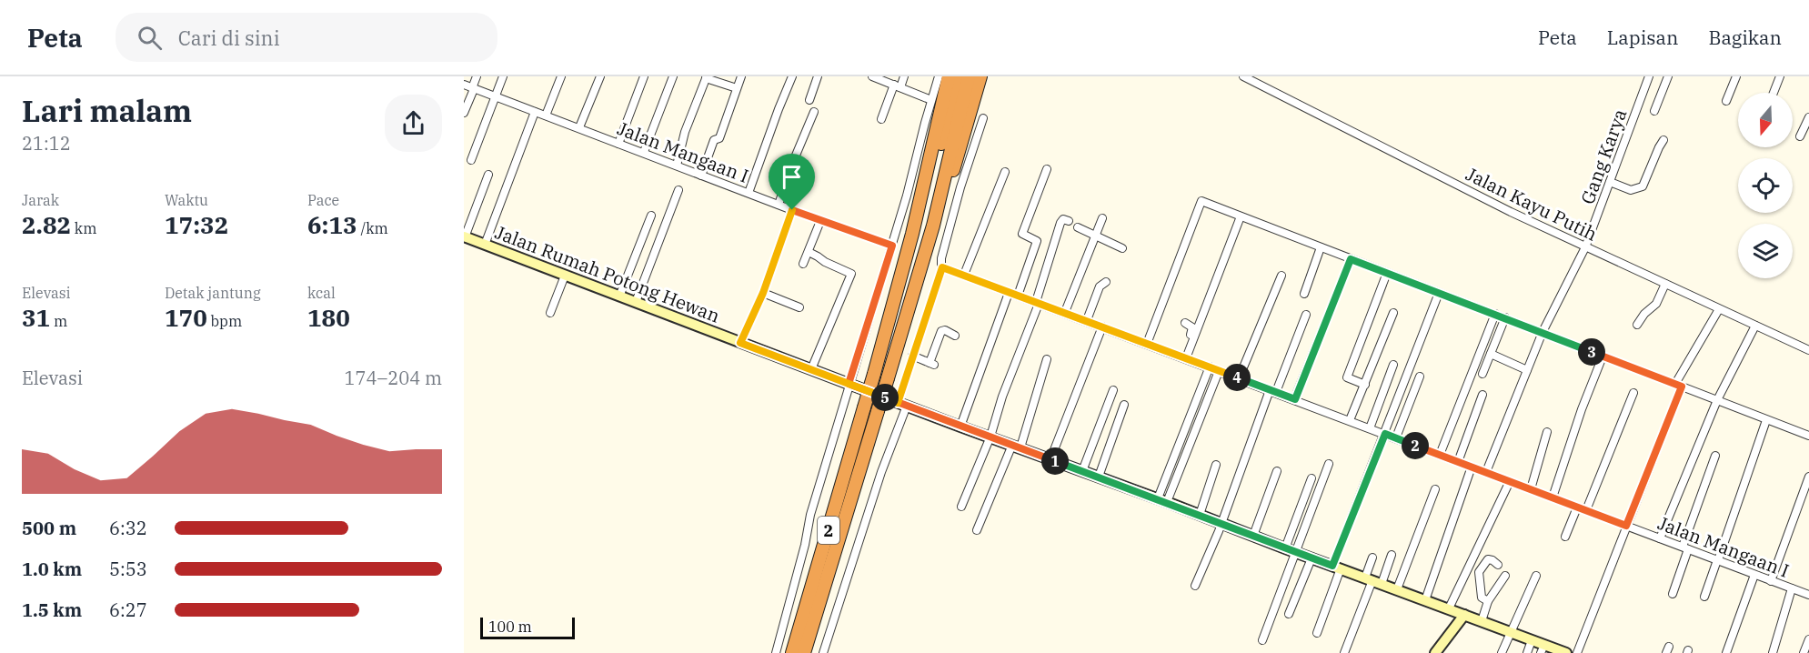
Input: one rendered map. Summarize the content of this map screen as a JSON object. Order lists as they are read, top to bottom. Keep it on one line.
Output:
{"streets":{"highway":["2"],"street":["Jalan Mangaan I","Gang Karya","Jalan Kayu Putih","Jalan Rumah Potong Hewan"]},"crossings":[["Jalan Mangaan I","Gang Karya"],["Gang Karya","Jalan Kayu Putih"]],"scale_bar":"100 m","north":"bottom","page":{"header":"Peta","search":"Cari di sini","nav":["Peta","Lapisan","Bagikan"],"heading":["Lari malam","21:12"],"stats":[["Jarak","2.82 km"],["Waktu","17:32"],["Pace","6:13 /km"],["Elevasi","31 m"],["Detak jantung","170 bpm"],["kcal","180"]],"pins":["3","4","5","2","1"],"chart":["Elevasi","174–204 m"],"list":[{"name":"500 m","note":"6:32"},{"name":"1.0 km","note":"5:53"},{"name":"1.5 km","note":"6:27"}],"scale":"100 m"}}
